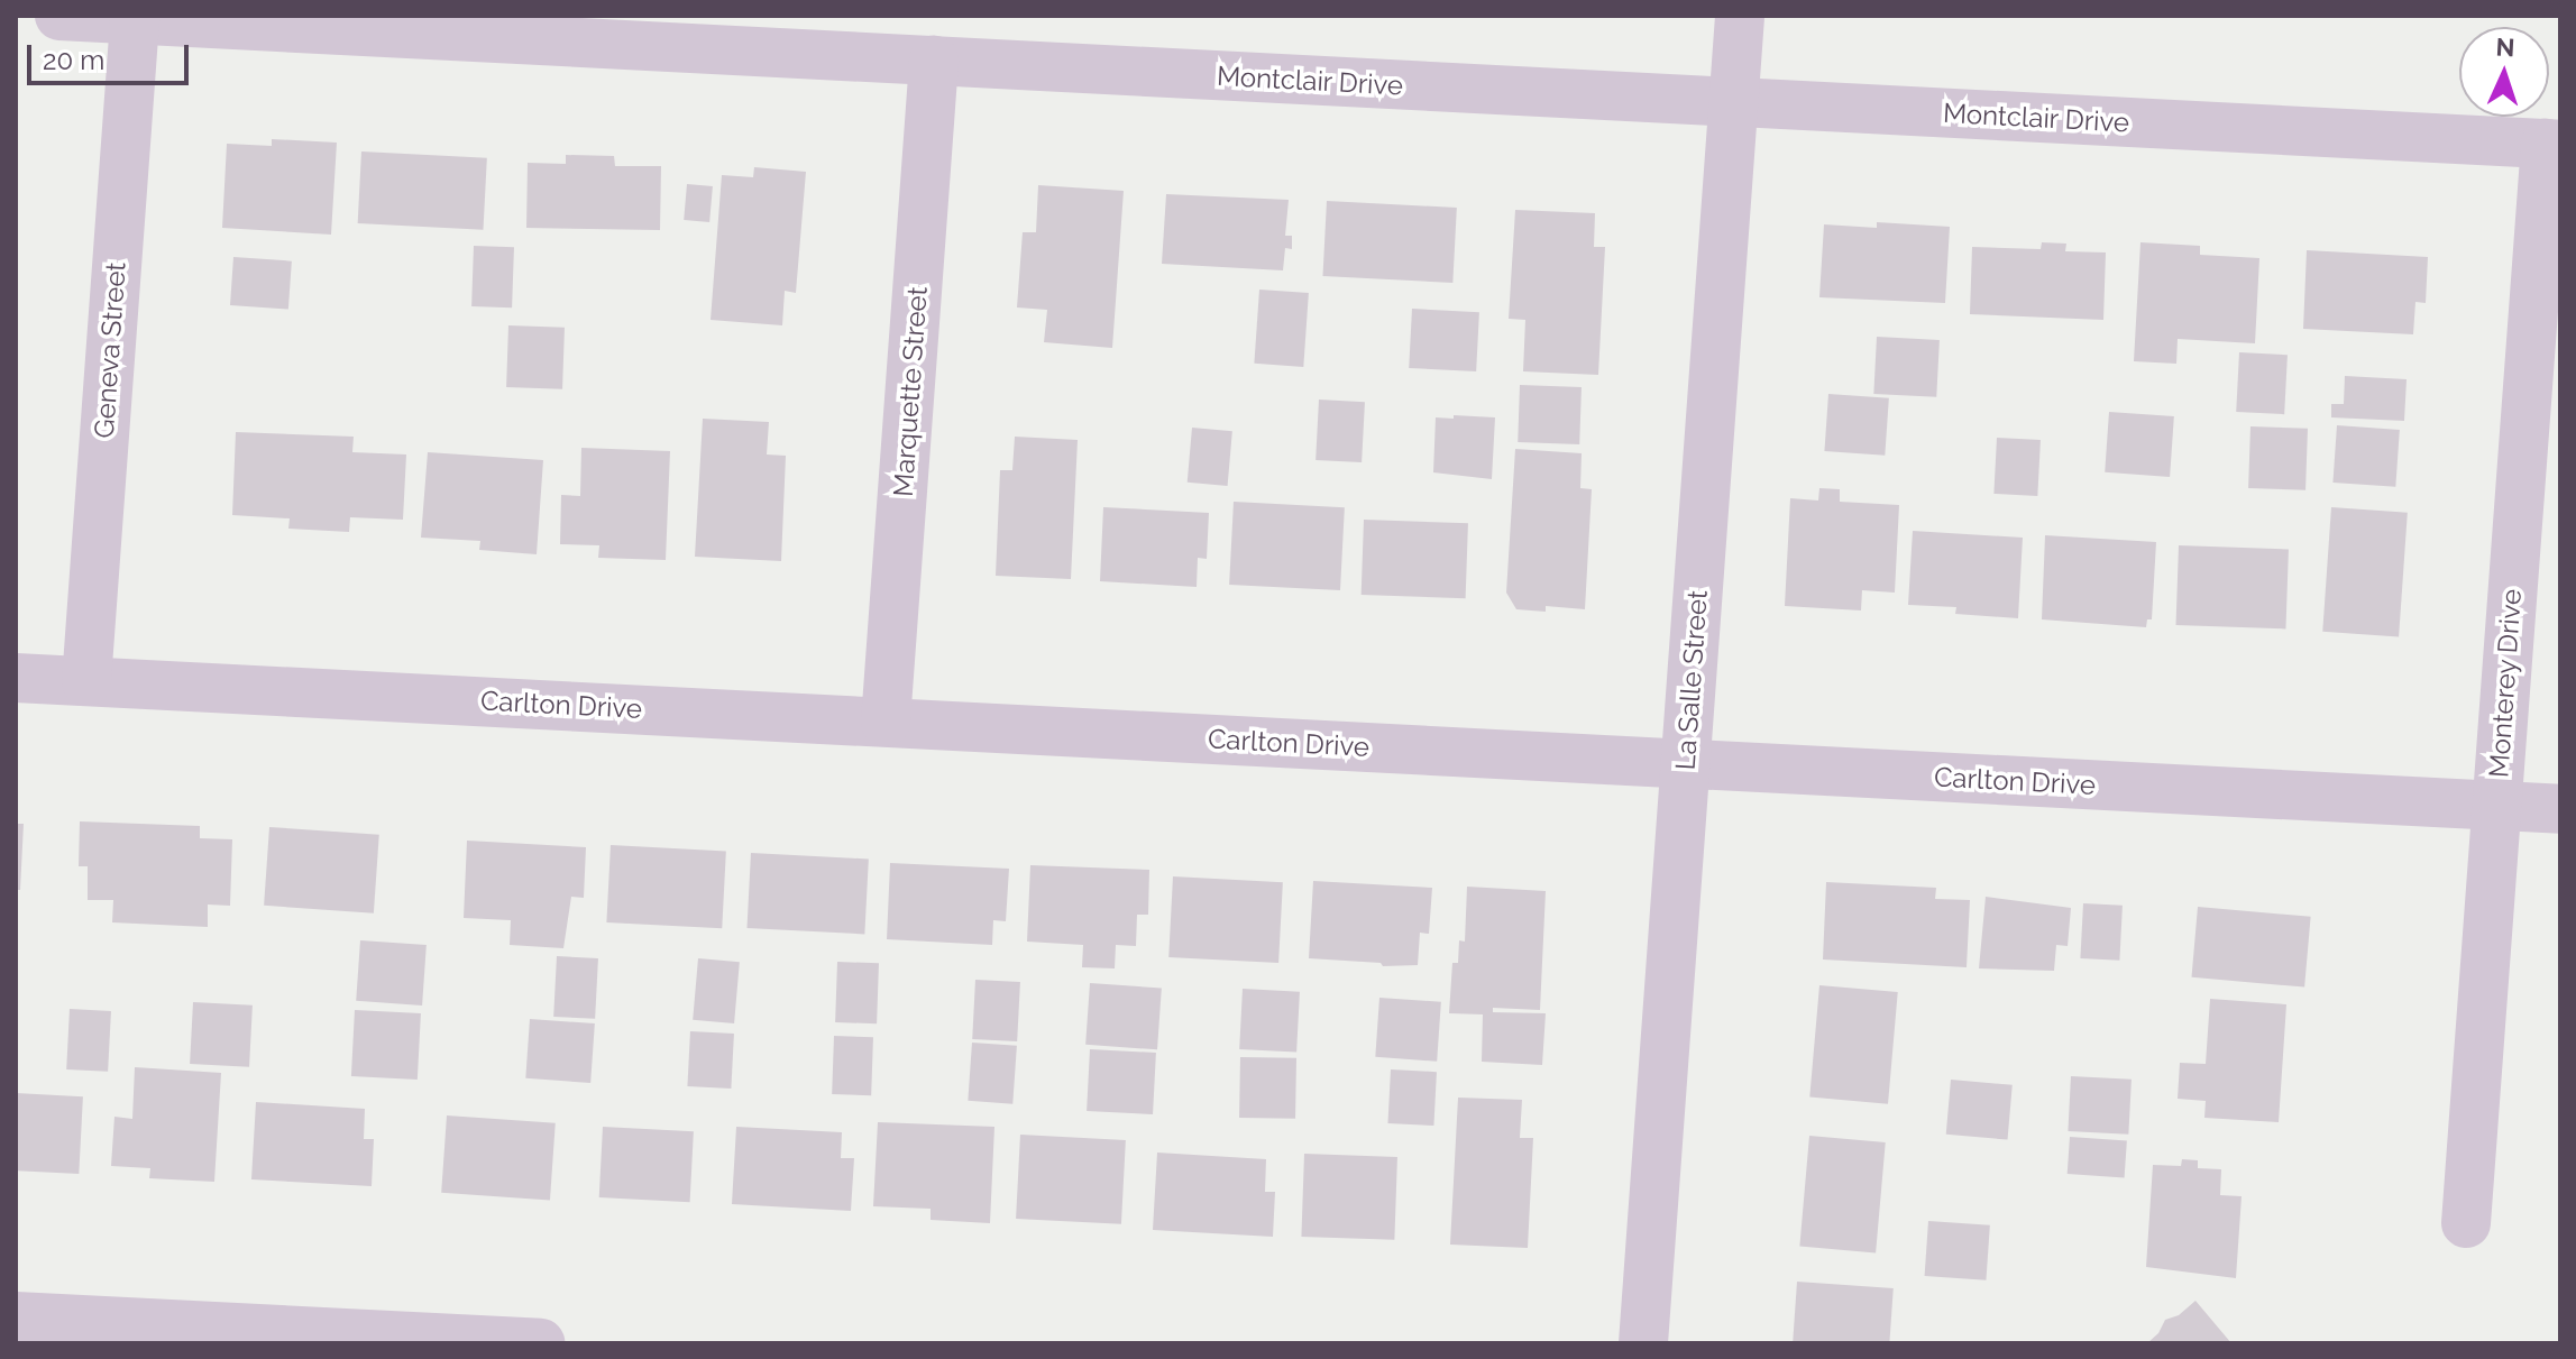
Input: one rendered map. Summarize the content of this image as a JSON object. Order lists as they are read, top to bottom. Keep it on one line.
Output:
{"streets":{"street":["Montclair Drive","Geneva Street","Marquette Street","La Salle Street","Monterey Drive","Carlton Drive"]},"crossings":[["Montclair Drive","Geneva Street"],["Montclair Drive","Marquette Street"],["Montclair Drive","La Salle Street"],["Montclair Drive","Monterey Drive"],["Geneva Street","Carlton Drive"],["Marquette Street","Carlton Drive"],["La Salle Street","Carlton Drive"],["Monterey Drive","Carlton Drive"]],"scale_bar":"20 m","north":"top"}
